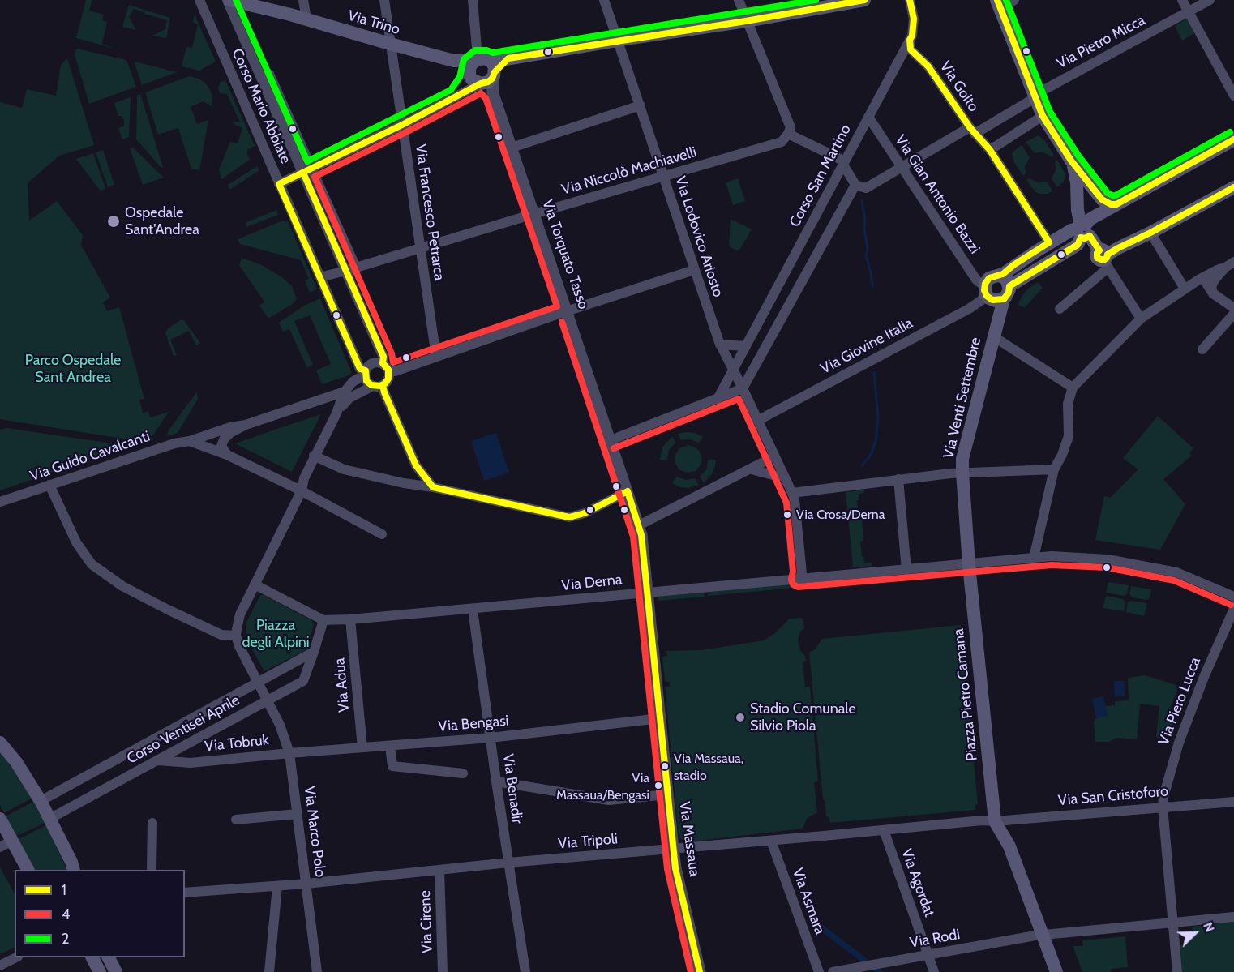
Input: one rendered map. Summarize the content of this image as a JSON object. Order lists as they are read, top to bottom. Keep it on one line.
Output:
{"streets":{"main road":["Via Trino","Via Venti Settembre","Piazza Pietro Camana"],"street":["Via Pietro Micca","Via Goito","Corso Mario Abbiate","Via Niccolò Machiavelli","Corso San Martino","Via Gian Antonio Bazzi","Via Francesco Petrarca","Via Lodovico Ariosto","Via Torquato Tasso","Via Giovine Italia","Via Guido Cavalcanti","Via Derna","Via Adua","Via Piero Lucca","Via Bengasi","Corso Ventisei Aprile","Via Tobruk","Via Benadir","Via San Cristoforo","Via Marco Polo","Via Massaua","Via Tripoli","Via Agordat","Via Asmara","Via Cirene","Via Rodi"]},"crossings":[["Via Trino","Corso Mario Abbiate"],["Via Trino","Via Francesco Petrarca"],["Via Trino","Via Torquato Tasso"],["Via Pietro Micca","Via Goito"],["Via Pietro Micca","Via Gian Antonio Bazzi"],["Via Goito","Corso San Martino"],["Corso Mario Abbiate","Via Niccolò Machiavelli"],["Via Niccolò Machiavelli","Via Francesco Petrarca"],["Via Niccolò Machiavelli","Via Lodovico Ariosto"],["Via Niccolò Machiavelli","Via Torquato Tasso"],["Corso San Martino","Via Gian Antonio Bazzi"],["Corso San Martino","Via Lodovico Ariosto"],["Via Gian Antonio Bazzi","Via Giovine Italia"],["Via Gian Antonio Bazzi","Via Venti Settembre"],["Via Lodovico Ariosto","Via Giovine Italia"],["Via Lodovico Ariosto","Via Derna"],["Via Torquato Tasso","Via Massaua"],["Via Giovine Italia","Via Venti Settembre"],["Via Venti Settembre","Via Derna"],["Via Venti Settembre","Piazza Pietro Camana"],["Via Derna","Via Adua"],["Via Derna","Piazza Pietro Camana"],["Via Derna","Corso Ventisei Aprile"],["Via Derna","Via Benadir"],["Via Derna","Via Massaua"],["Via Adua","Via Bengasi"],["Piazza Pietro Camana","Via San Cristoforo"],["Piazza Pietro Camana","Via Tripoli"],["Via Piero Lucca","Via San Cristoforo"],["Via Piero Lucca","Via Rodi"],["Via Bengasi","Via Tobruk"],["Via Bengasi","Via Benadir"],["Via Bengasi","Via Marco Polo"],["Via Bengasi","Via Massaua"],["Corso Ventisei Aprile","Via Tobruk"],["Corso Ventisei Aprile","Via Marco Polo"],["Via Tobruk","Via Marco Polo"],["Via Benadir","Via Tripoli"],["Via San Cristoforo","Via Tripoli"],["Via Marco Polo","Via Tripoli"],["Via Massaua","Via Tripoli"],["Via Tripoli","Via Agordat"],["Via Tripoli","Via Asmara"],["Via Tripoli","Via Cirene"],["Via Agordat","Via Rodi"]],"parks":["Parco Ospedale Sant Andrea","Piazza degli Alpini"],"places":["Ospedale Sant'Andrea","Via Crosa/Derna","Stadio Comunale Silvio Piola","Via Massaua, stadio","Via Massaua/Bengasi"],"lines":["transit line 1","transit line 2","transit line 4"],"legend":["1","4","2"],"north":"top right"}
